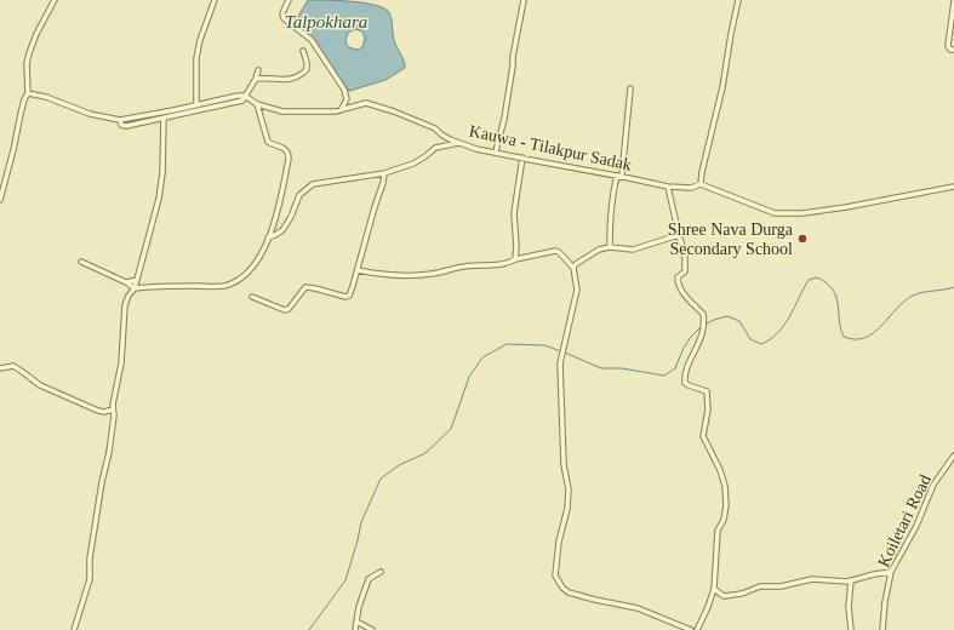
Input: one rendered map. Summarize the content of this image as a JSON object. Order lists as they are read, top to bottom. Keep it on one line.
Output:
{"streets":{"street":["Kauwa - Tilakpur Sadak","Koiletari Road"]},"water":["Talpokhara"],"places":["Shree Nava Durga Secondary School"]}
